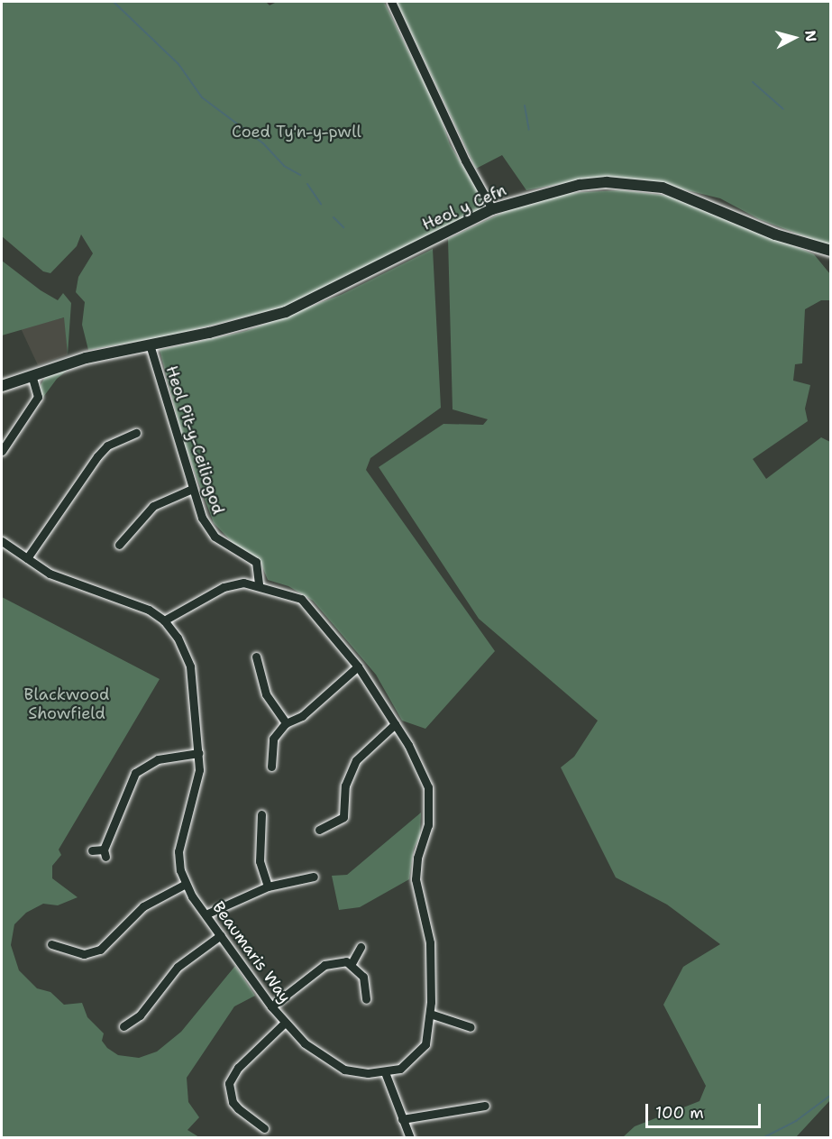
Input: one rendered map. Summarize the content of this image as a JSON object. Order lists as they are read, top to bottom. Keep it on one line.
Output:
{"streets":{"street":["Heol y Cefn","Heol Pit-y-Ceiliogod","Beaumaris Way"]},"crossings":[["Heol y Cefn","Heol Pit-y-Ceiliogod"]],"parks":["Coed Ty'n-y-pwll","Blackwood Showfield"],"scale_bar":"100 m","north":"right"}
